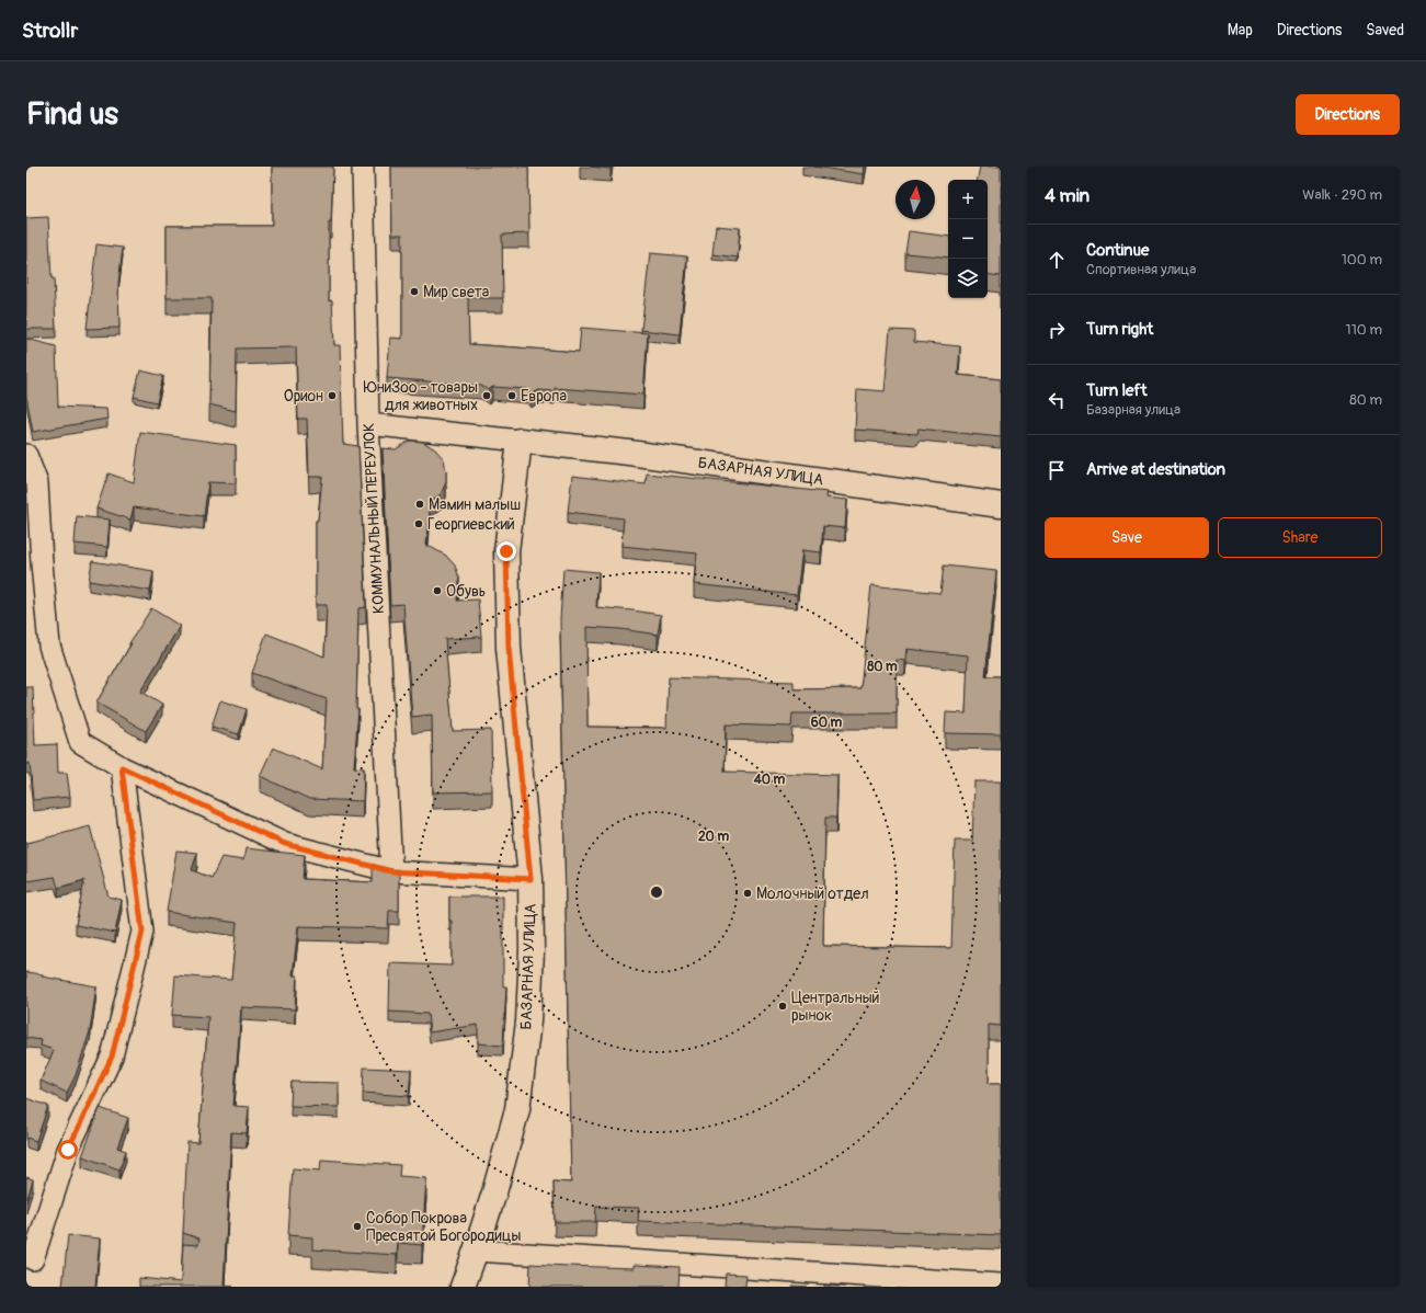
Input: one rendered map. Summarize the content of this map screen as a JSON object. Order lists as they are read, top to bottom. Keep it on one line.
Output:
{"streets":{"main road":["БАЗАРНАЯ УЛИЦА"],"street":["КОММУНАЛЬНЫЙ ПЕРЕУЛОК"]},"crossings":[["БАЗАРНАЯ УЛИЦА","КОММУНАЛЬНЫЙ ПЕРЕУЛОК"]],"places":["Мир света","Орион","ЮниЗоо - товары для животных","Европа","Мамин малыш","Георгиевский","Обувь","Молочный отдел","Центральный рынок","Собор Покрова Пресвятой Богородицы"],"north":"top","page":{"header":"Strollr","nav":["Map","Directions","Saved"],"buttons":["Directions",["Save","Share"]],"title":"Find us","heading":["4 min","Walk · 290 m"],"map_buttons":["+","−"],"list":[["Continue","Спортивная улица","100 m"],["Turn right","110 m"],["Turn left","Базарная улица","80 m"],"Arrive at destination"]},"rings":["80 m","60 m","40 m","20 m"]}
